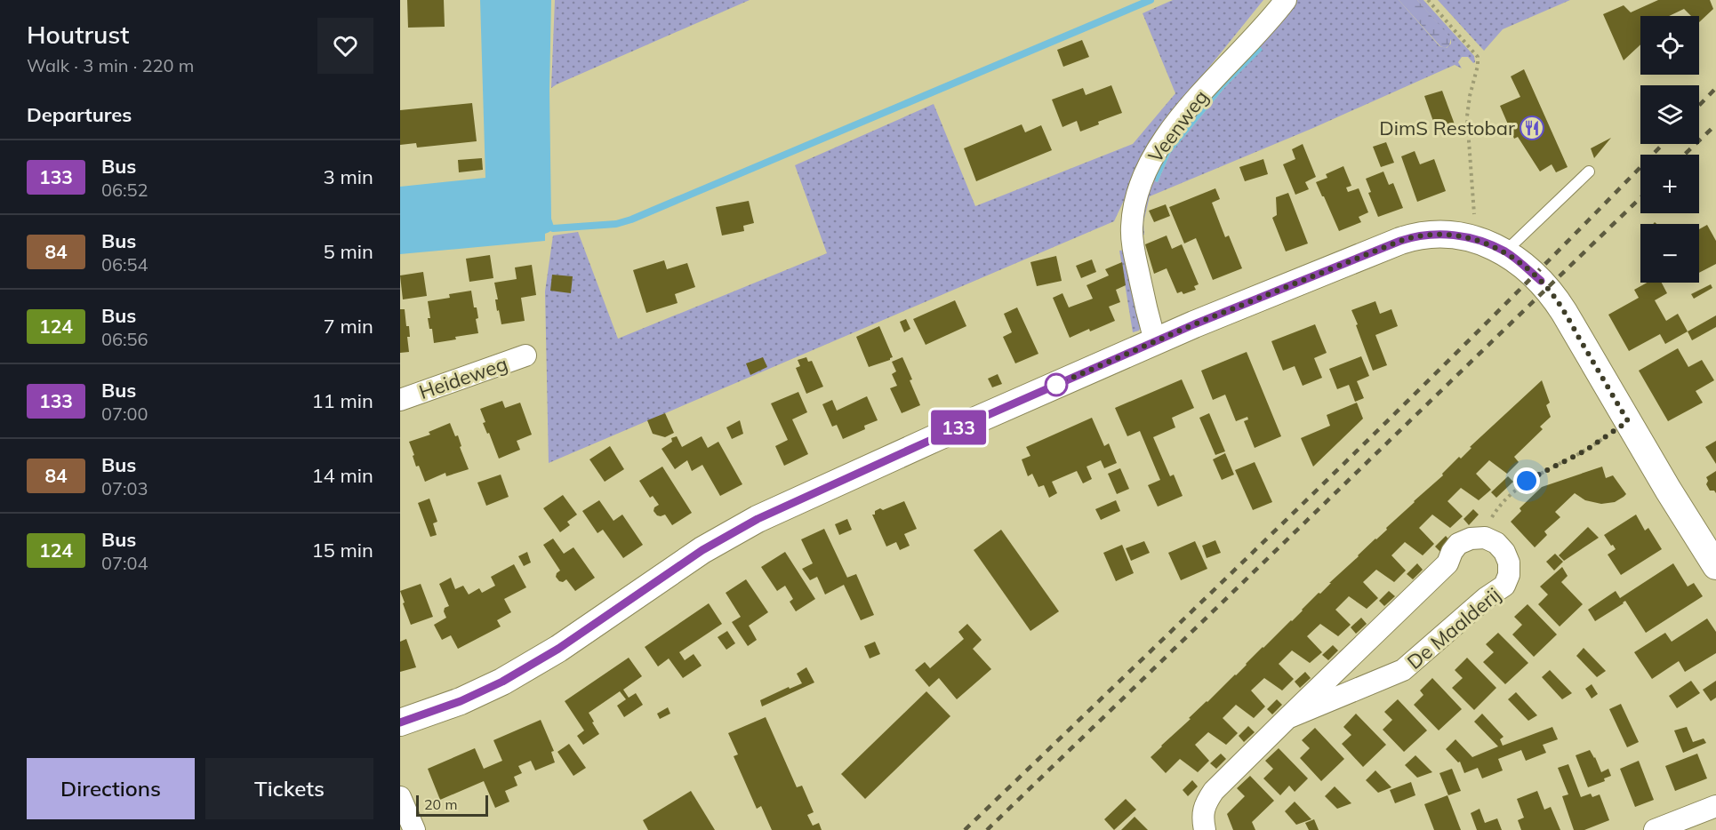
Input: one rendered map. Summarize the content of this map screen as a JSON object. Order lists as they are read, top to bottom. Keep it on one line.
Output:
{"streets":{"street":["Veenweg","Heideweg","De Maalderij"]},"places":{"restaurant":["DimS Restobar"]},"lines":["bus line 133"],"scale_bar":"20 m","page":{"heading":[["Houtrust","Walk · 3 min · 220 m"],"Departures"],"on_map":"133","map_buttons":["+","−"],"list":[{"mark":"133","name":"Bus","note":"06:52","value":"3 min"},{"mark":"84","name":"Bus","note":"06:54","value":"5 min"},{"mark":"124","name":"Bus","note":"06:56","value":"7 min"},{"mark":"133","name":"Bus","note":"07:00","value":"11 min"},{"mark":"84","name":"Bus","note":"07:03","value":"14 min"},{"mark":"124","name":"Bus","note":"07:04","value":"15 min"}],"buttons":["Directions","Tickets"],"scale":"20 m"}}
